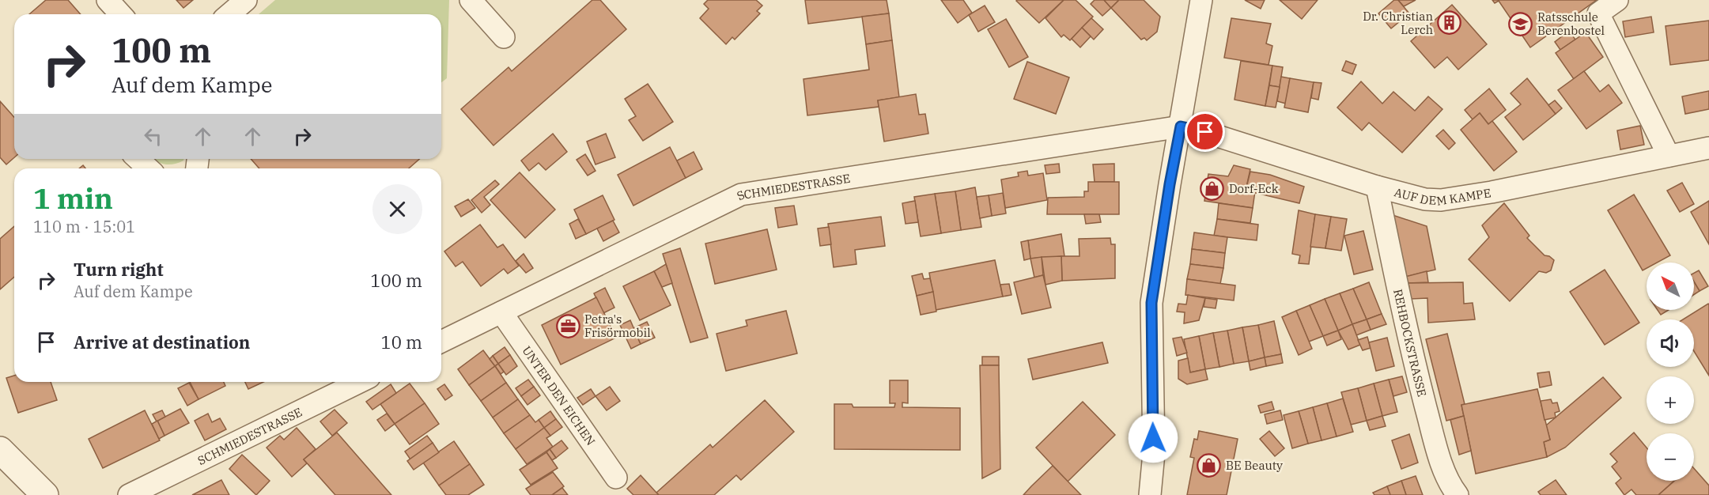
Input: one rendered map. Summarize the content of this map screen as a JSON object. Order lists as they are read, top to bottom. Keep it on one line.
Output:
{"streets":{"street":["SCHMIEDESTRASSE","AUF DEM KAMPE","REHBOCKSTRASSE","UNTER DEN EICHEN"]},"crossings":[["SCHMIEDESTRASSE","AUF DEM KAMPE"],["SCHMIEDESTRASSE","UNTER DEN EICHEN"],["AUF DEM KAMPE","REHBOCKSTRASSE"]],"places":{"building":["Dr. Christian Lerch"],"school or university":["Ratsschule Berenbostel"],"shop":["Dorf-Eck","BE Beauty"],"office":["Petra's Frisörmobil"]},"north":"top left","page":{"turn":["100 m","Auf dem Kampe"],"heading":["1 min","110 m · 15:01"],"list":[{"name":"Turn right","note":"Auf dem Kampe","value":"100 m"},{"name":"Arrive at destination","value":"10 m"}],"map_buttons":["+","−"]}}
